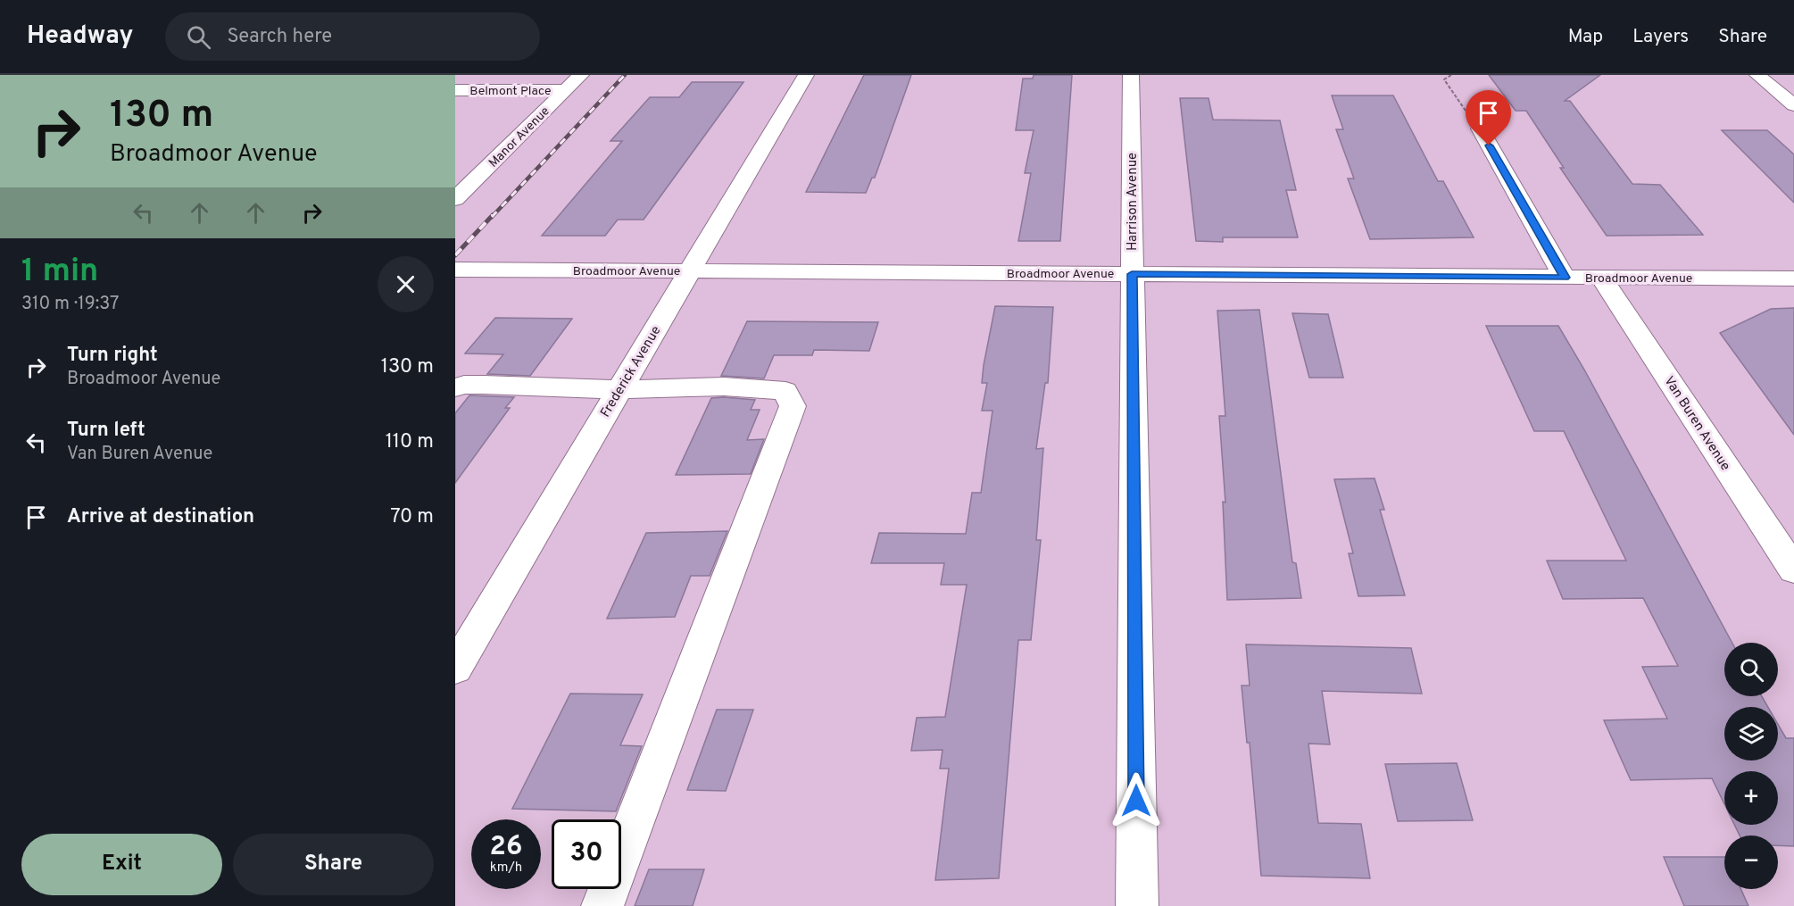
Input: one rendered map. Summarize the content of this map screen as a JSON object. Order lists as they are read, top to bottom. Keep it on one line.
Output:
{"streets":{"street":["Belmont Place","Manor Avenue","Harrison Avenue","Broadmoor Avenue","Frederick Avenue","Van Buren Avenue"]},"crossings":[["Belmont Place","Manor Avenue"],["Harrison Avenue","Broadmoor Avenue"],["Broadmoor Avenue","Frederick Avenue"],["Broadmoor Avenue","Van Buren Avenue"]],"page":{"header":"Headway","search":"Search here","nav":["Map","Layers","Share"],"turn":["130 m","Broadmoor Avenue"],"heading":["1 min","310 m · 19:37"],"list":[{"name":"Turn right","note":"Broadmoor Avenue","value":"130 m"},{"name":"Turn left","note":"Van Buren Avenue","value":"110 m"},{"name":"Arrive at destination","value":"70 m"}],"map_buttons":["+","−"],"speed":"26 km/h","limit":"30","buttons":["Exit","Share"]}}
